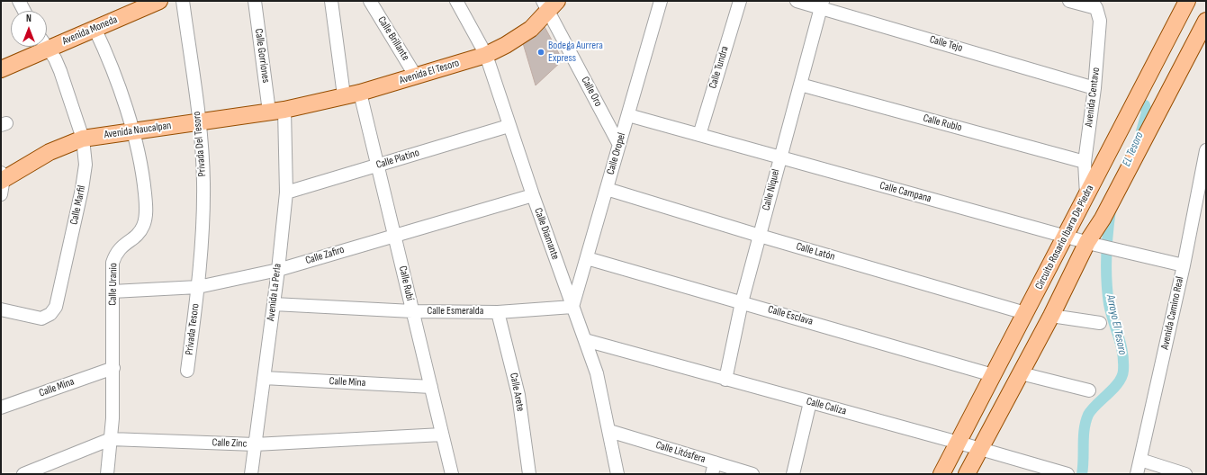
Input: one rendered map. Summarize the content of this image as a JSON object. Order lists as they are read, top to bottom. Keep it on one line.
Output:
{"streets":{"main road":["Avenida Moneda","Avenida El Tesoro","Avenida Naucalpan","Circuito Rosario Ibarra De Piedra"],"street":["Calle Brillante","Calle Tejo","Calle Gorriones","Calle Tundra","Calle Oro","Avenida Centavo","Calle Rublo","Privada Del Tesoro","Calle Oropel","Calle Platino","Calle Níquel","Calle Campana","Calle Marfil","Calle Diamante","Calle Latón","Calle Zafiro","Calle Rubí","Calle Uranio","Avenida La Perla","Calle Esmeralda","Avenida Camino Real","Calle Esclava","Privada Tesoro","Calle Mina","Calle Arete","Calle Caliza","Calle Zinc","Calle Litósfera"]},"crossings":[["Avenida Moneda","Calle Uranio"],["Calle Brillante","Avenida El Tesoro"],["Calle Tejo","Avenida Centavo"],["Calle Tejo","Calle Níquel"],["Calle Gorriones","Avenida El Tesoro"],["Calle Gorriones","Avenida Naucalpan"],["Calle Gorriones","Avenida La Perla"],["Calle Tundra","Calle Campana"],["Avenida El Tesoro","Calle Oro"],["Avenida El Tesoro","Avenida Naucalpan"],["Avenida El Tesoro","Calle Diamante"],["Avenida El Tesoro","Calle Rubí"],["Avenida El Tesoro","Avenida La Perla"],["Calle Oro","Calle Oropel"],["Avenida Centavo","Calle Rublo"],["Avenida Centavo","Circuito Rosario Ibarra De Piedra"],["Calle Rublo","Calle Níquel"],["Avenida Naucalpan","Privada Del Tesoro"],["Avenida Naucalpan","Calle Marfil"],["Avenida Naucalpan","Calle Uranio"],["Avenida Naucalpan","Avenida La Perla"],["Privada Del Tesoro","Calle Zafiro"],["Privada Del Tesoro","Privada Tesoro"],["Calle Oropel","Calle Campana"],["Calle Oropel","Calle Diamante"],["Calle Oropel","Calle Latón"],["Calle Oropel","Calle Esmeralda"],["Calle Oropel","Calle Esclava"],["Calle Platino","Calle Diamante"],["Calle Platino","Calle Rubí"],["Calle Platino","Avenida La Perla"],["Calle Níquel","Calle Campana"],["Calle Níquel","Calle Latón"],["Calle Níquel","Calle Esclava"],["Calle Níquel","Calle Caliza"],["Calle Campana","Circuito Rosario Ibarra De Piedra"],["Calle Campana","Avenida Camino Real"],["Calle Diamante","Calle Zafiro"],["Calle Diamante","Calle Esmeralda"],["Calle Diamante","Calle Caliza"],["Calle Diamante","Calle Litósfera"],["Circuito Rosario Ibarra De Piedra","Calle Latón"],["Circuito Rosario Ibarra De Piedra","Calle Esclava"],["Circuito Rosario Ibarra De Piedra","Calle Caliza"],["Calle Zafiro","Calle Rubí"],["Calle Zafiro","Calle Uranio"],["Calle Zafiro","Avenida La Perla"],["Calle Zafiro","Privada Tesoro"],["Calle Rubí","Calle Esmeralda"],["Calle Rubí","Calle Mina"],["Calle Rubí","Calle Zinc"],["Calle Uranio","Calle Mina"],["Calle Uranio","Calle Zinc"],["Avenida La Perla","Calle Esmeralda"],["Avenida La Perla","Calle Mina"],["Avenida La Perla","Calle Zinc"],["Calle Esmeralda","Calle Arete"]],"water":["EL Tesoro","Arroyo El Tesoro"],"places":["Bodega Aurrera Express"],"north":"top"}
